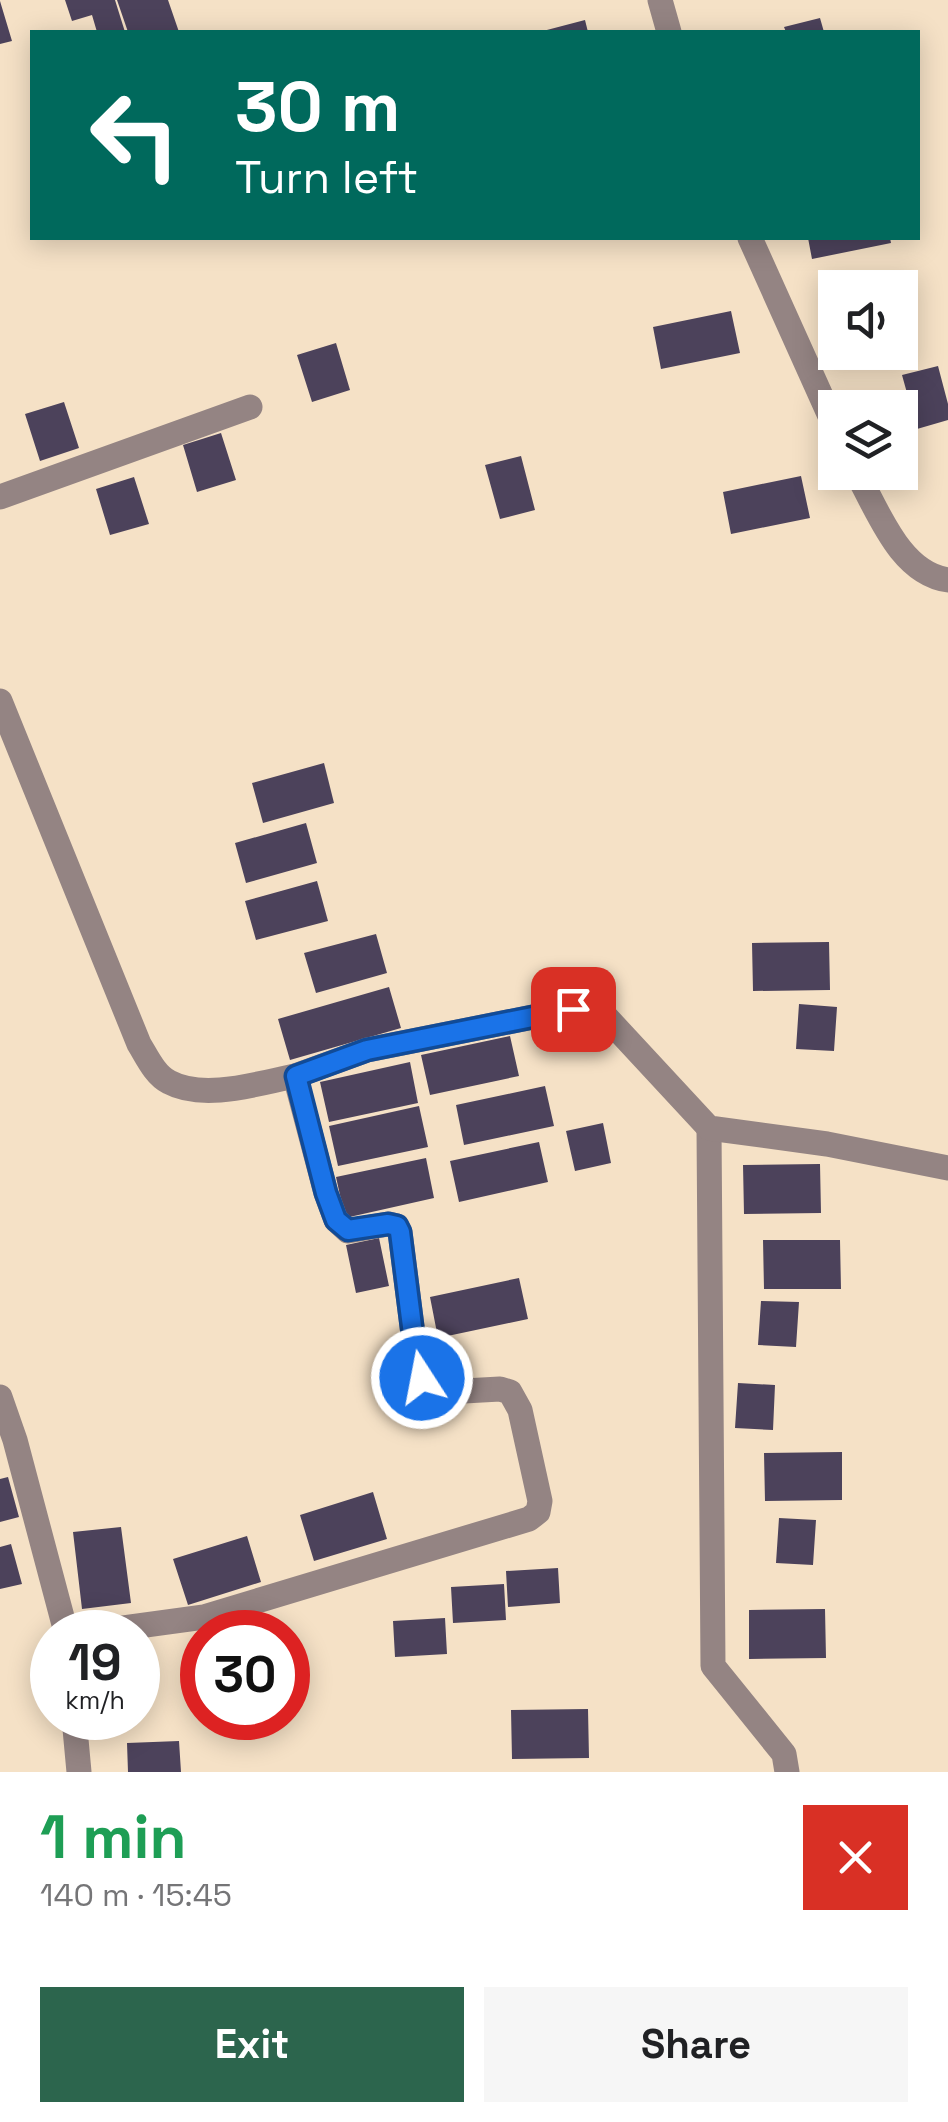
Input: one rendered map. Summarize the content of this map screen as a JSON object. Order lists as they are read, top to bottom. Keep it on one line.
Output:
{"page":{"turn":["30 m","Turn left"],"speed":"19 km/h","limit":"30","heading":["1 min","140 m · 15:45"],"buttons":["Exit","Share"]}}
